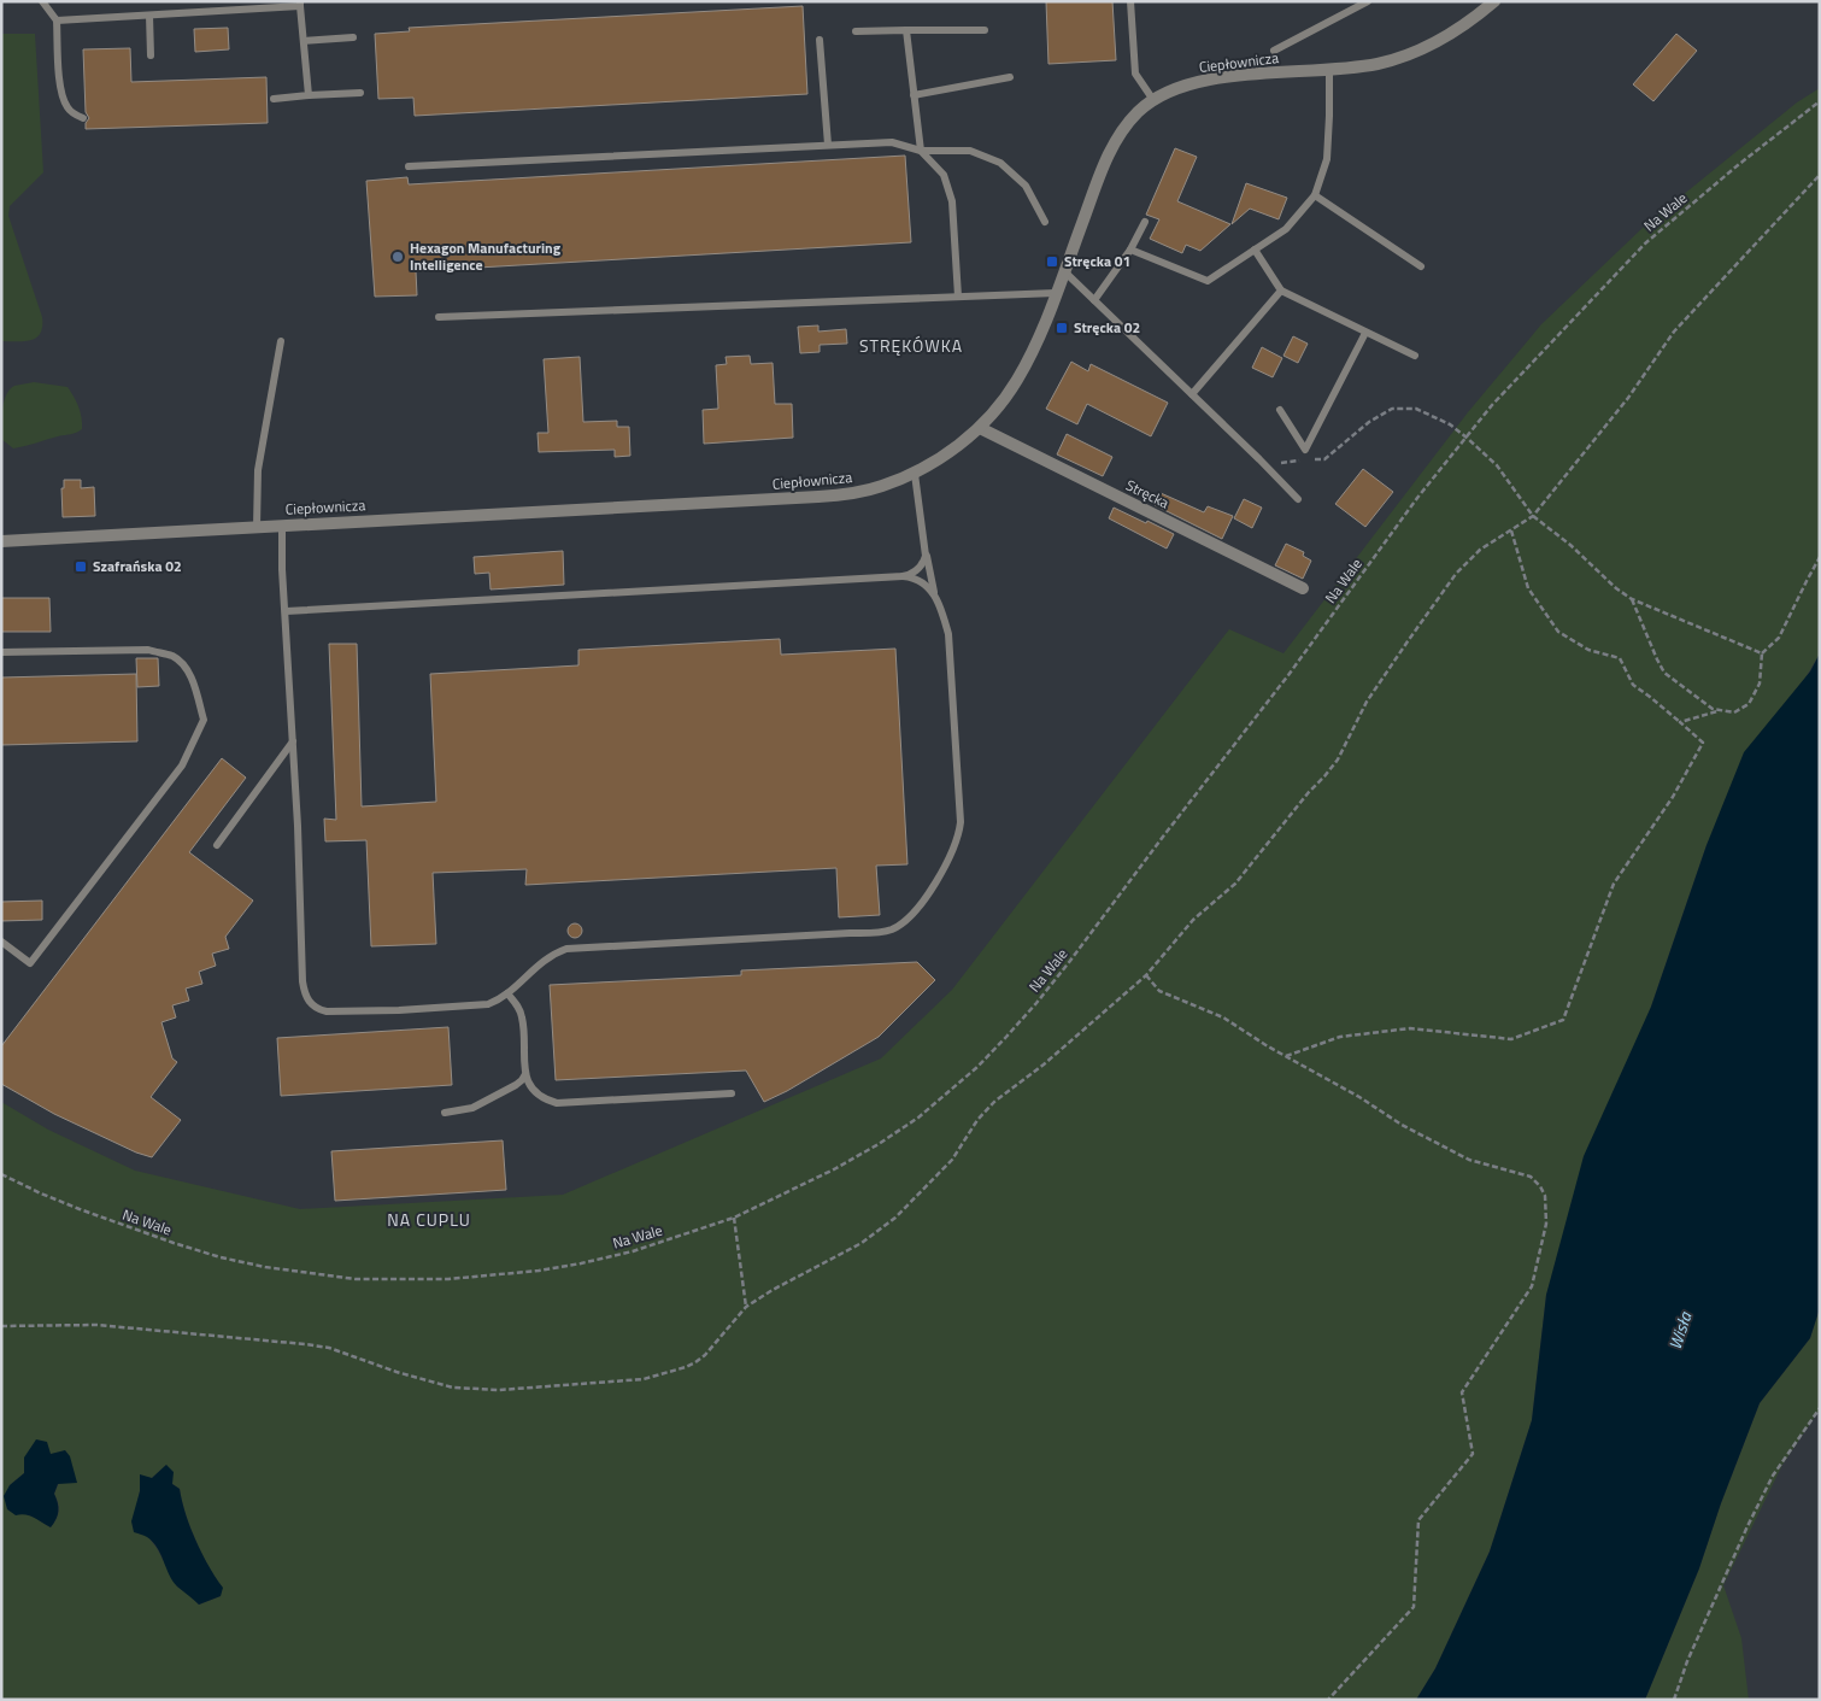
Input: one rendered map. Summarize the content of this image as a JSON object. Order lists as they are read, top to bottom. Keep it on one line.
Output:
{"streets":{"street":["Ciepłownicza","Stręcka"],"path":["Na Wale"]},"crossings":[["Ciepłownicza","Stręcka"]],"districts":["STRĘKÓWKA","NA CUPLU"],"water":["Wisła"],"places":{"other":["Hexagon Manufacturing Intelligence"],"transit":["Stręcka 01","Stręcka 02","Szafrańska 02"]}}
